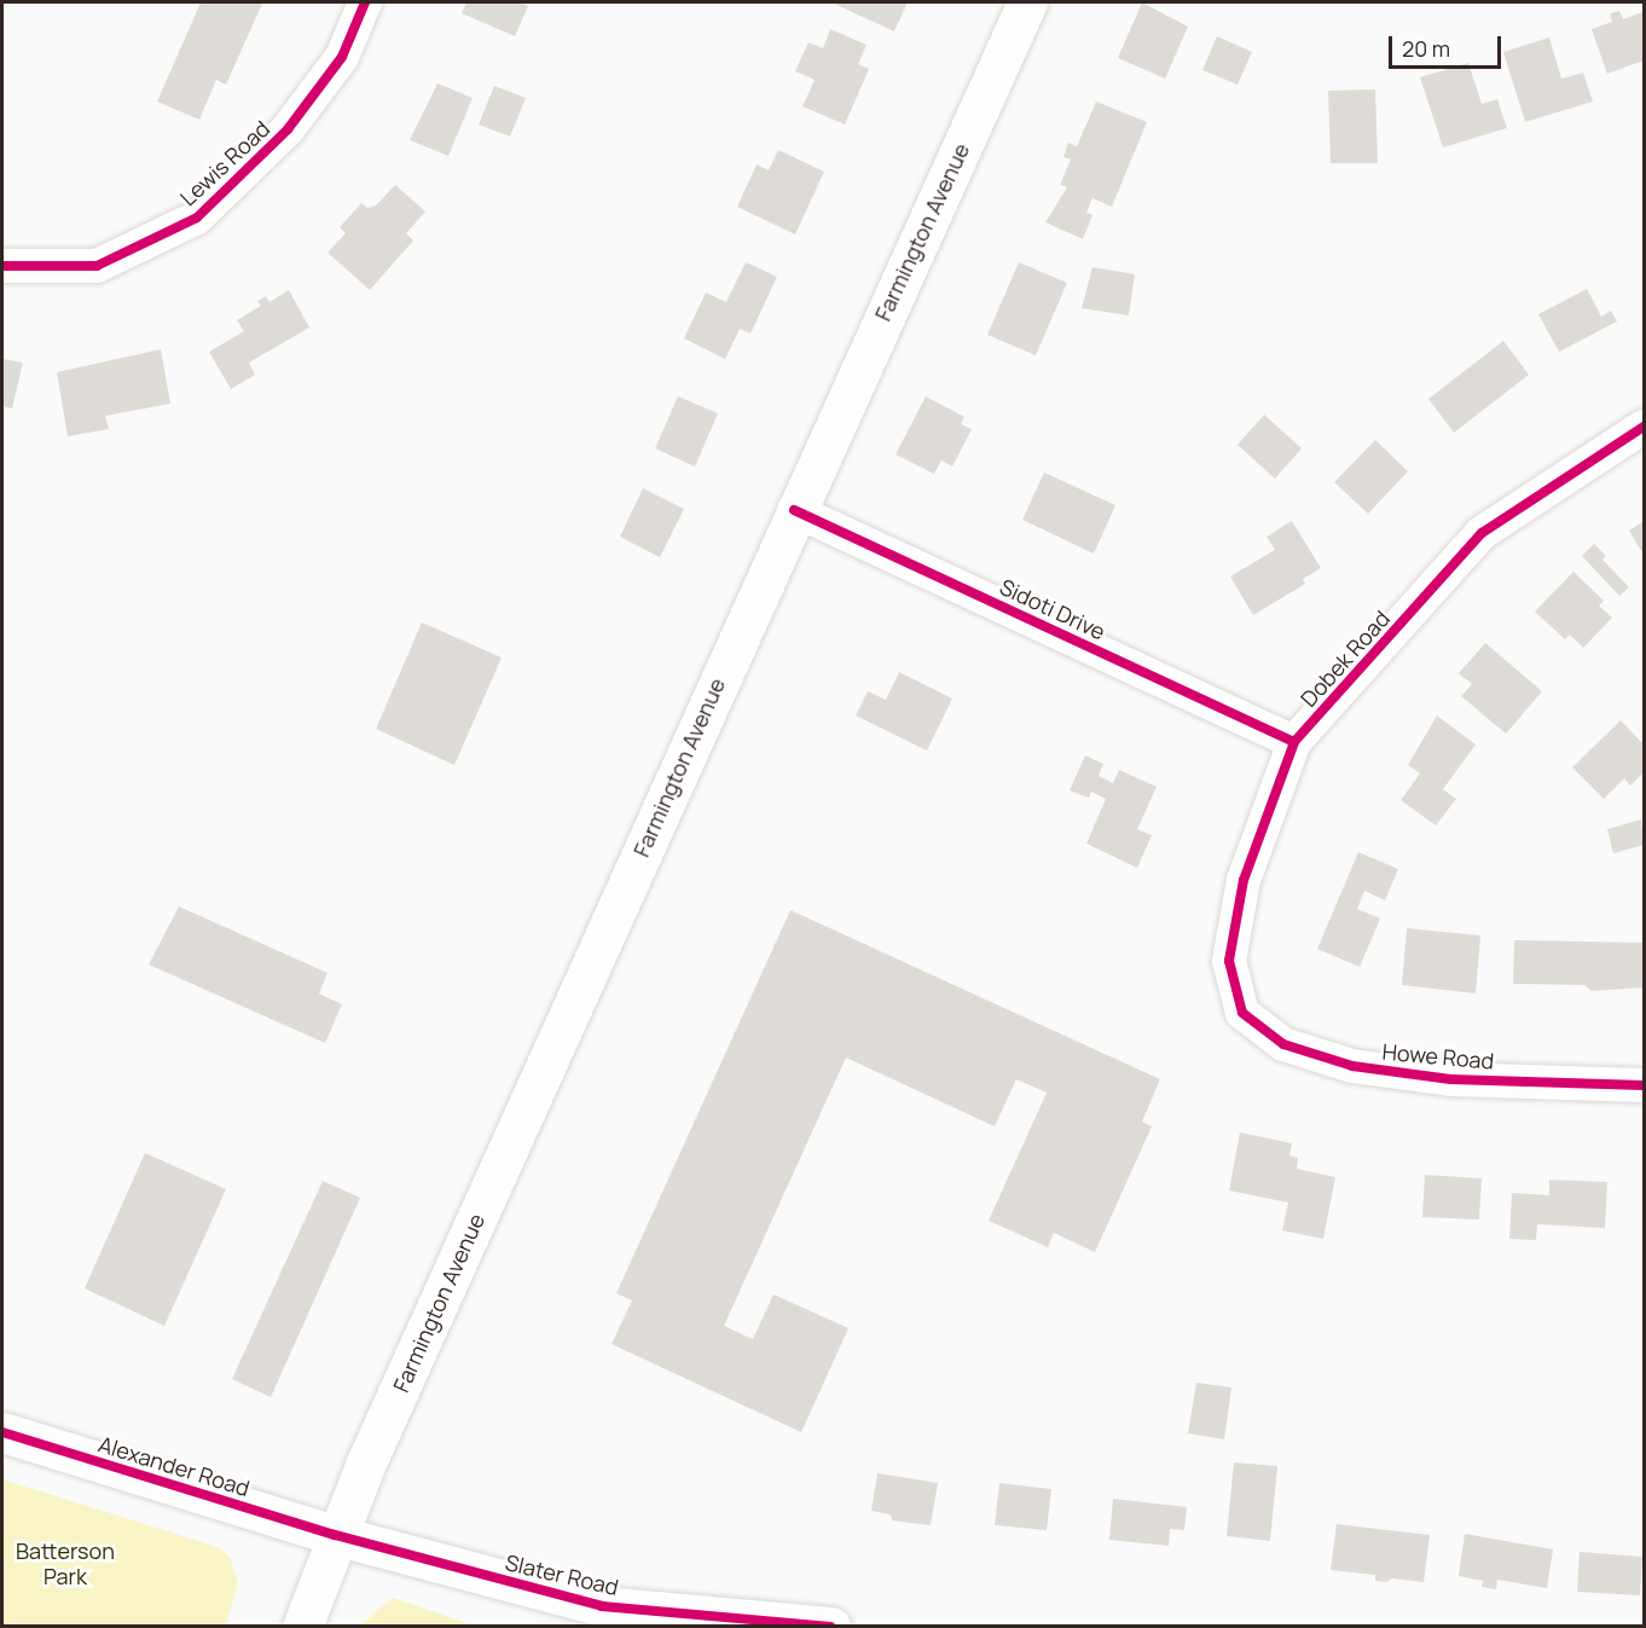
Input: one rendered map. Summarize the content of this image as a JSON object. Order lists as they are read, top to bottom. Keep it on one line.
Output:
{"streets":{"main road":["Farmington Avenue","Alexander Road","Slater Road"],"street":["Lewis Road","Sidoti Drive","Dobek Road","Howe Road"]},"crossings":[["Farmington Avenue","Sidoti Drive"],["Farmington Avenue","Alexander Road"],["Farmington Avenue","Slater Road"],["Sidoti Drive","Dobek Road"],["Dobek Road","Howe Road"],["Alexander Road","Slater Road"]],"parks":["Batterson Park"],"scale_bar":"20 m"}
